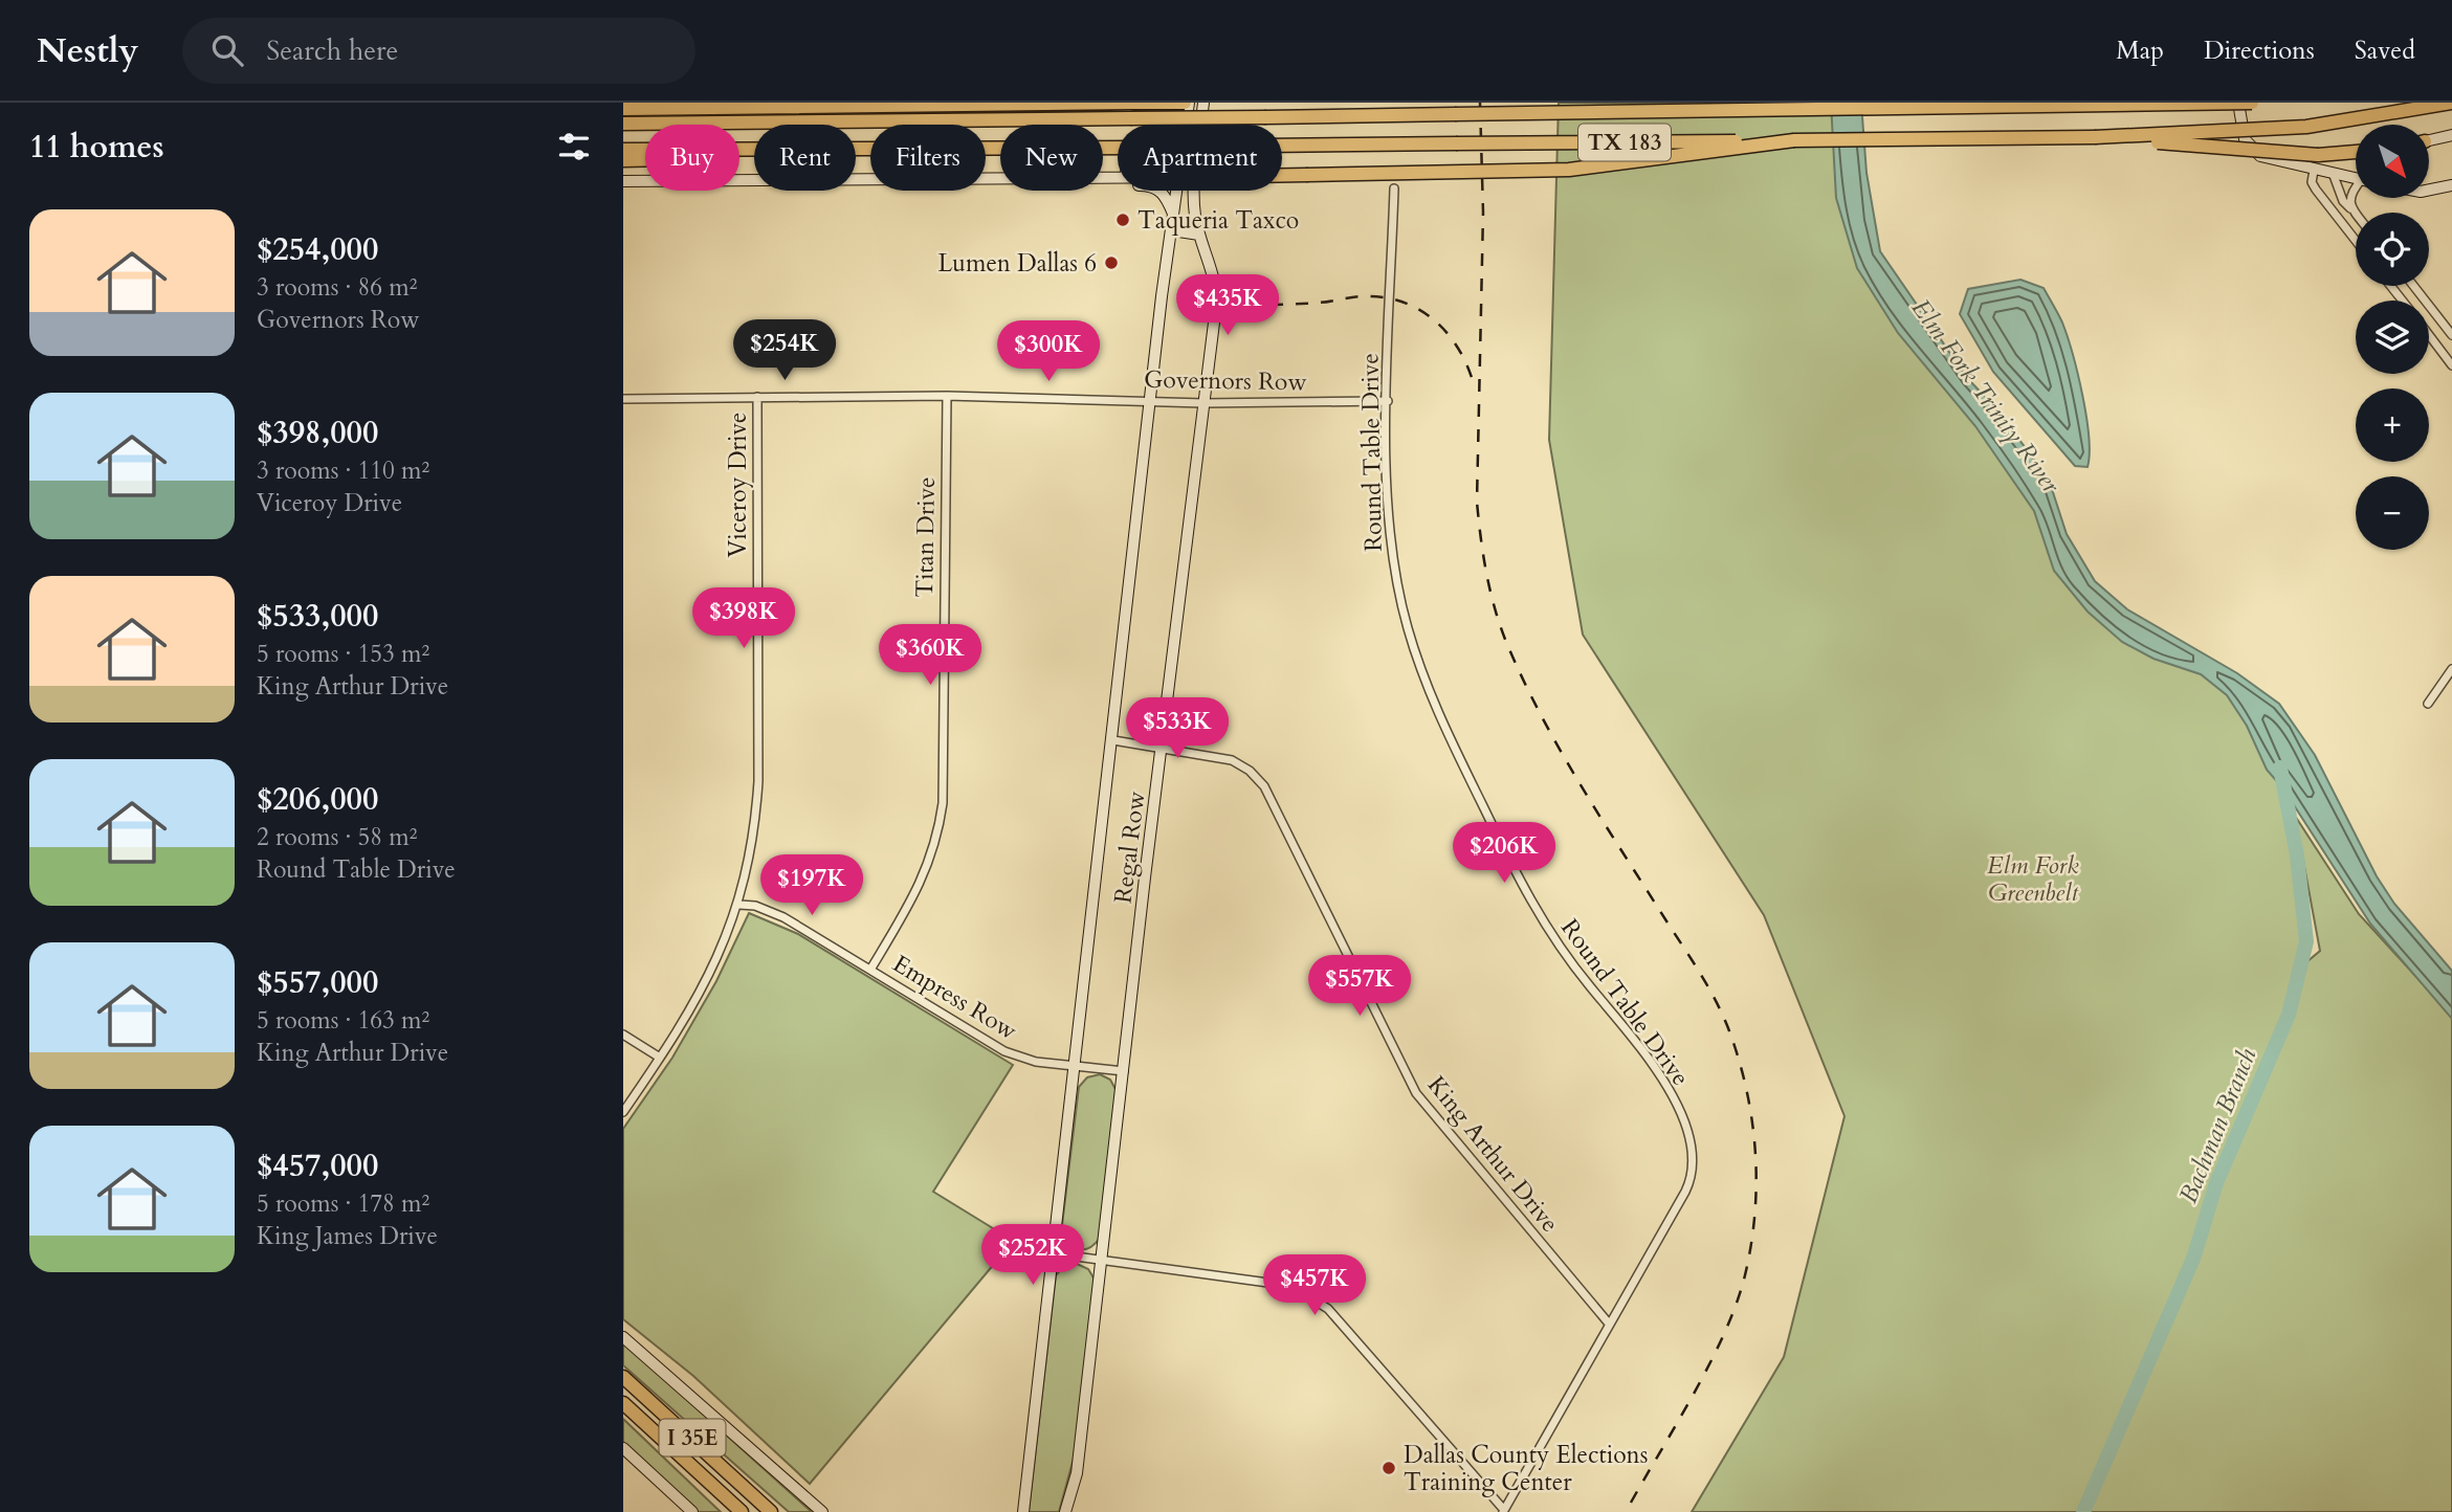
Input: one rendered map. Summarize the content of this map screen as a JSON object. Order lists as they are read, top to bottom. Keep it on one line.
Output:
{"streets":{"highway":["TX 183","I 35E"],"main road":["Regal Row"],"street":["Governors Row","Round Table Drive","Viceroy Drive","Titan Drive","Empress Row","King Arthur Drive"]},"crossings":[["Governors Row","Round Table Drive"],["Governors Row","Viceroy Drive"],["Governors Row","Titan Drive"],["Governors Row","Regal Row"],["Round Table Drive","King Arthur Drive"],["Viceroy Drive","Empress Row"],["Titan Drive","Empress Row"],["Regal Row","Empress Row"],["Regal Row","King Arthur Drive"]],"water":["Elm Fork Trinity River","Bachman Branch"],"parks":["Elm Fork Greenbelt"],"places":["Taqueria Taxco","Lumen Dallas 6","Dallas County Elections Training Center"],"north":"bottom right","page":{"header":"Nestly","search":"Search here","nav":["Map","Directions","Saved"],"heading":"11 homes","map_buttons":["+","−"],"chip":["Buy","Rent","Filters","New","Apartment"],"list":[{"name":"$254,000","note":"3 rooms · 86 m² · Governors Row"},{"name":"$398,000","note":"3 rooms · 110 m² · Viceroy Drive"},{"name":"$533,000","note":"5 rooms · 153 m² · King Arthur Drive"},{"name":"$206,000","note":"2 rooms · 58 m² · Round Table Drive"},{"name":"$557,000","note":"5 rooms · 163 m² · King Arthur Drive"},{"name":"$457,000","note":"5 rooms · 178 m² · King James Drive"}],"price":["$435K","$254K","$300K","$398K","$360K","$533K","$206K","$197K","$557K","$252K","$457K"]}}
